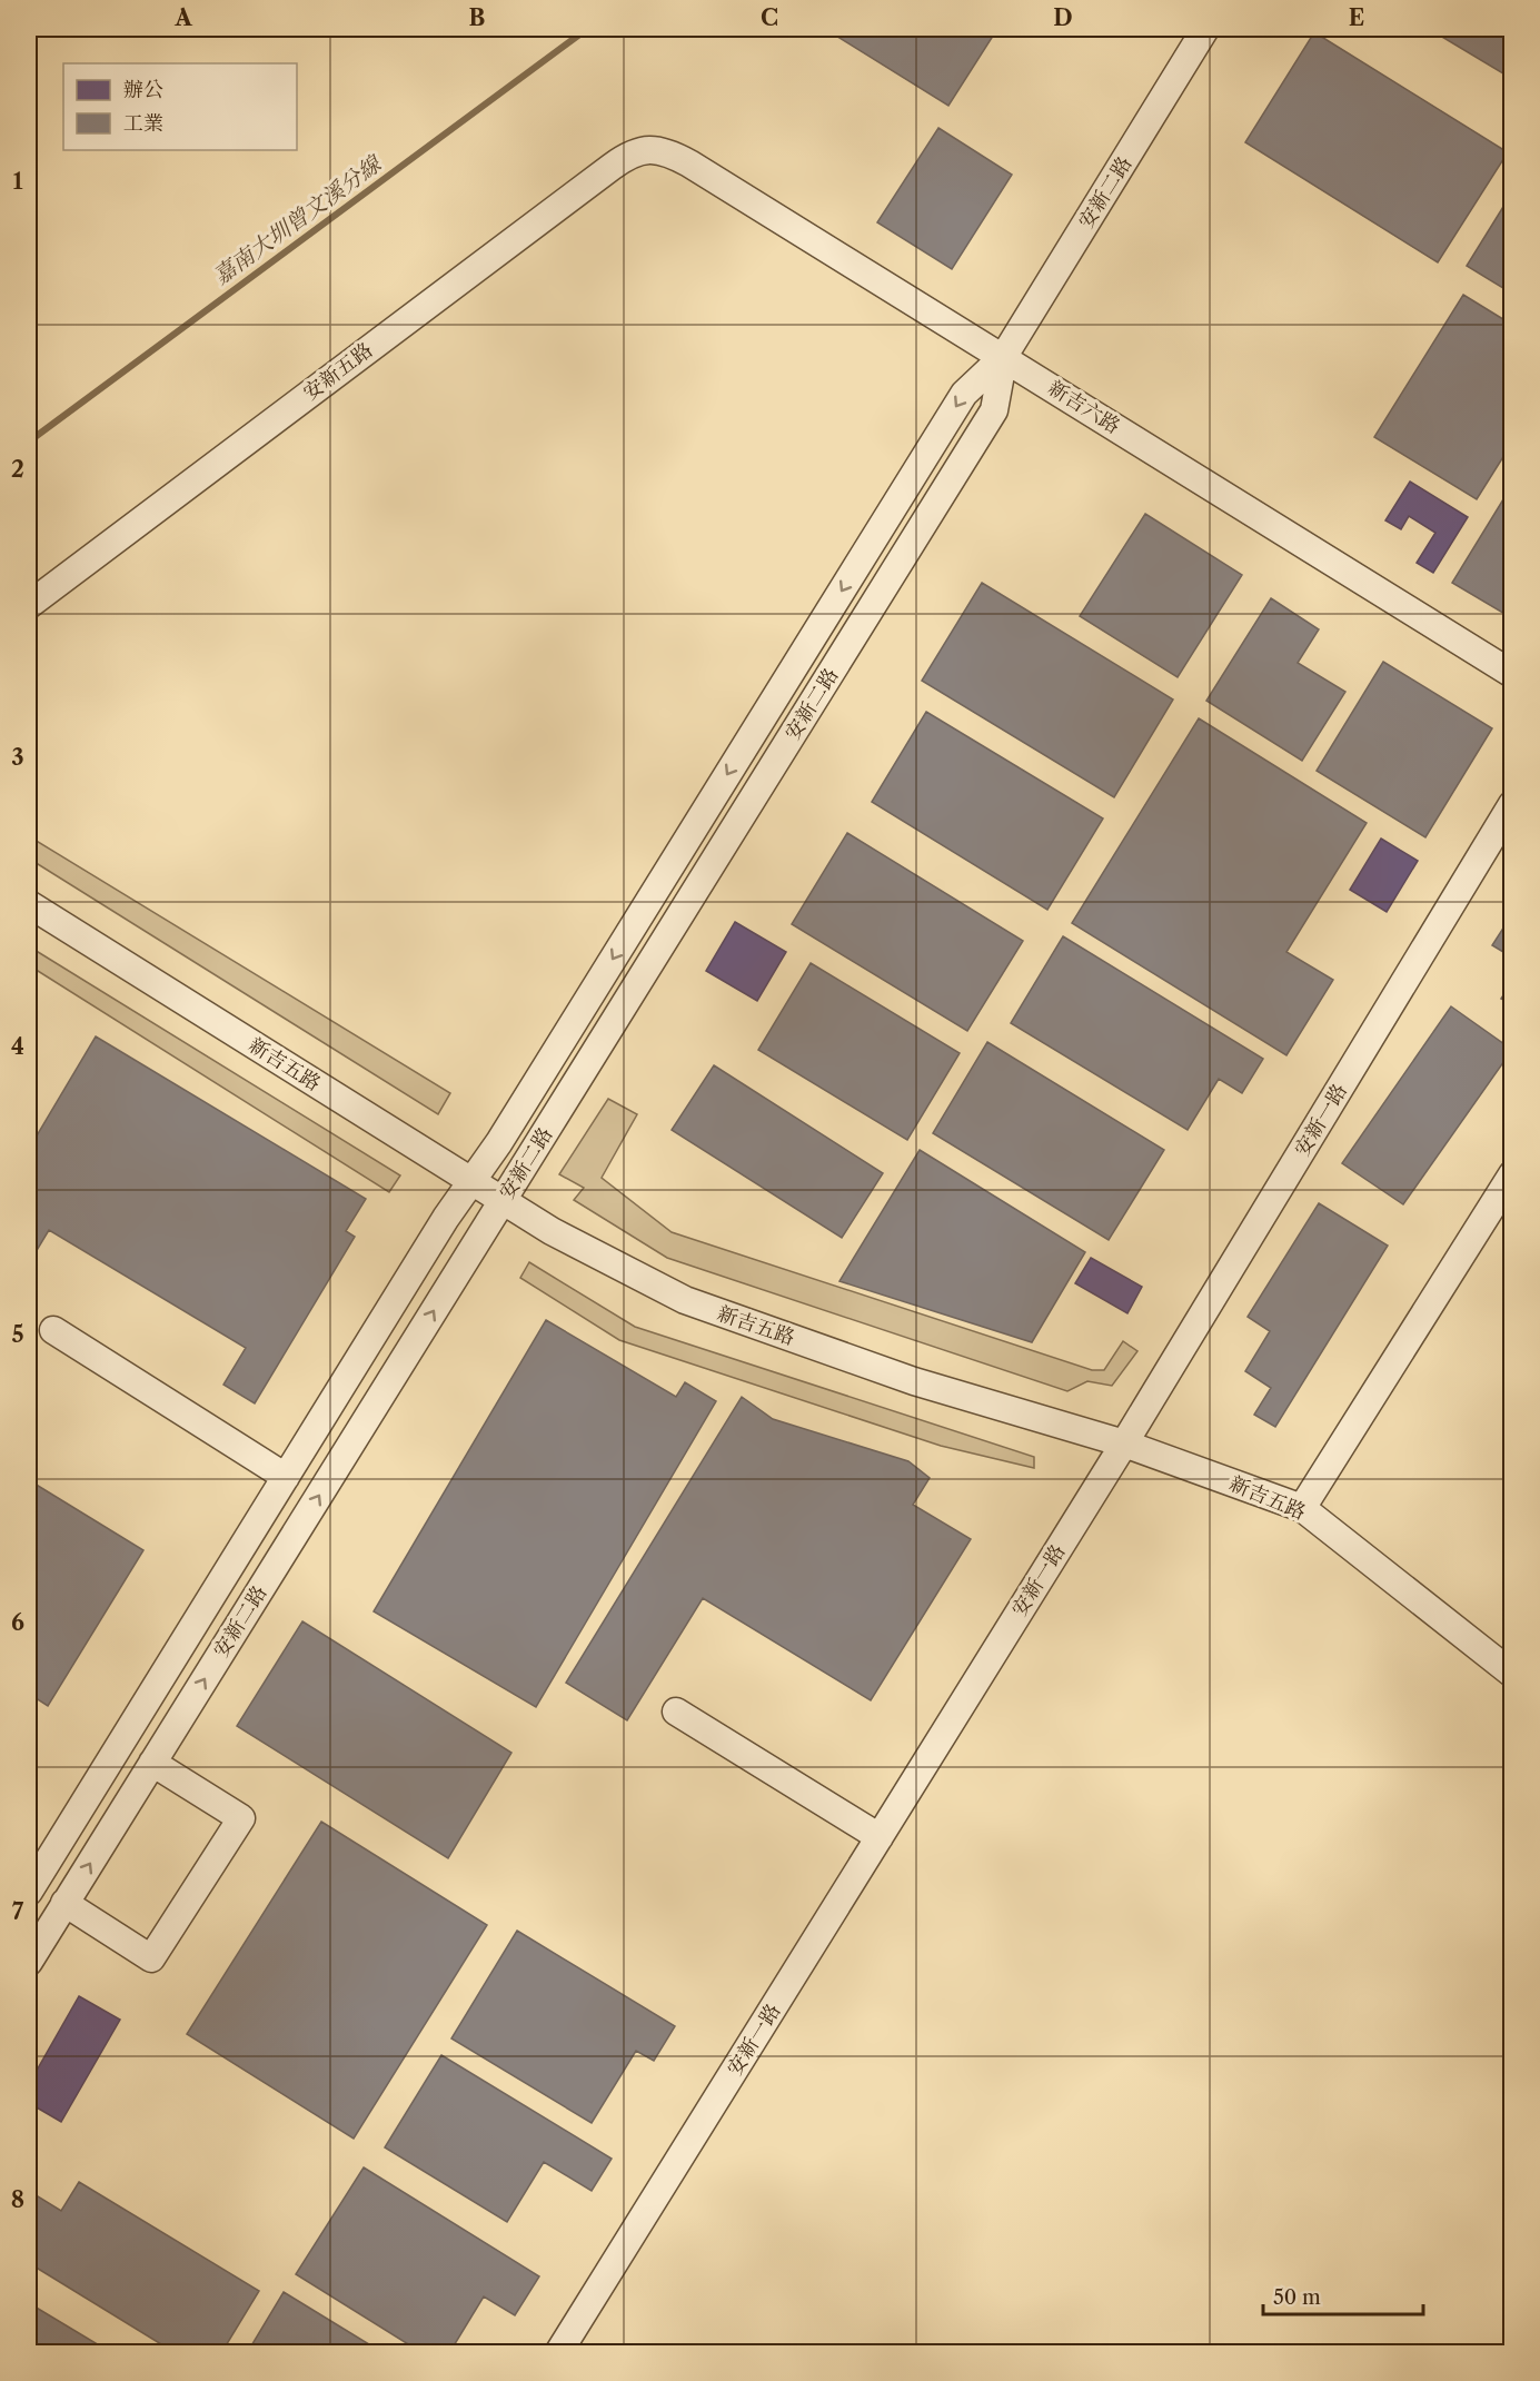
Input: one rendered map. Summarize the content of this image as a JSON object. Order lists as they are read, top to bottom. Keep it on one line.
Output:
{"streets":{"street":["安新二路","安新五路","新吉六路","新吉五路","安新一路"]},"crossings":[["安新二路","新吉六路"],["安新二路","新吉五路"],["安新五路","新吉六路"],["新吉五路","安新一路"]],"water":["嘉南大圳曾文溪分線"],"legend":["辦公","工業"],"scale_bar":"50 m","grid":{"columns":["A","B","C","D","E"],"rows":["1","2","3","4","5","6","7","8"]}}
